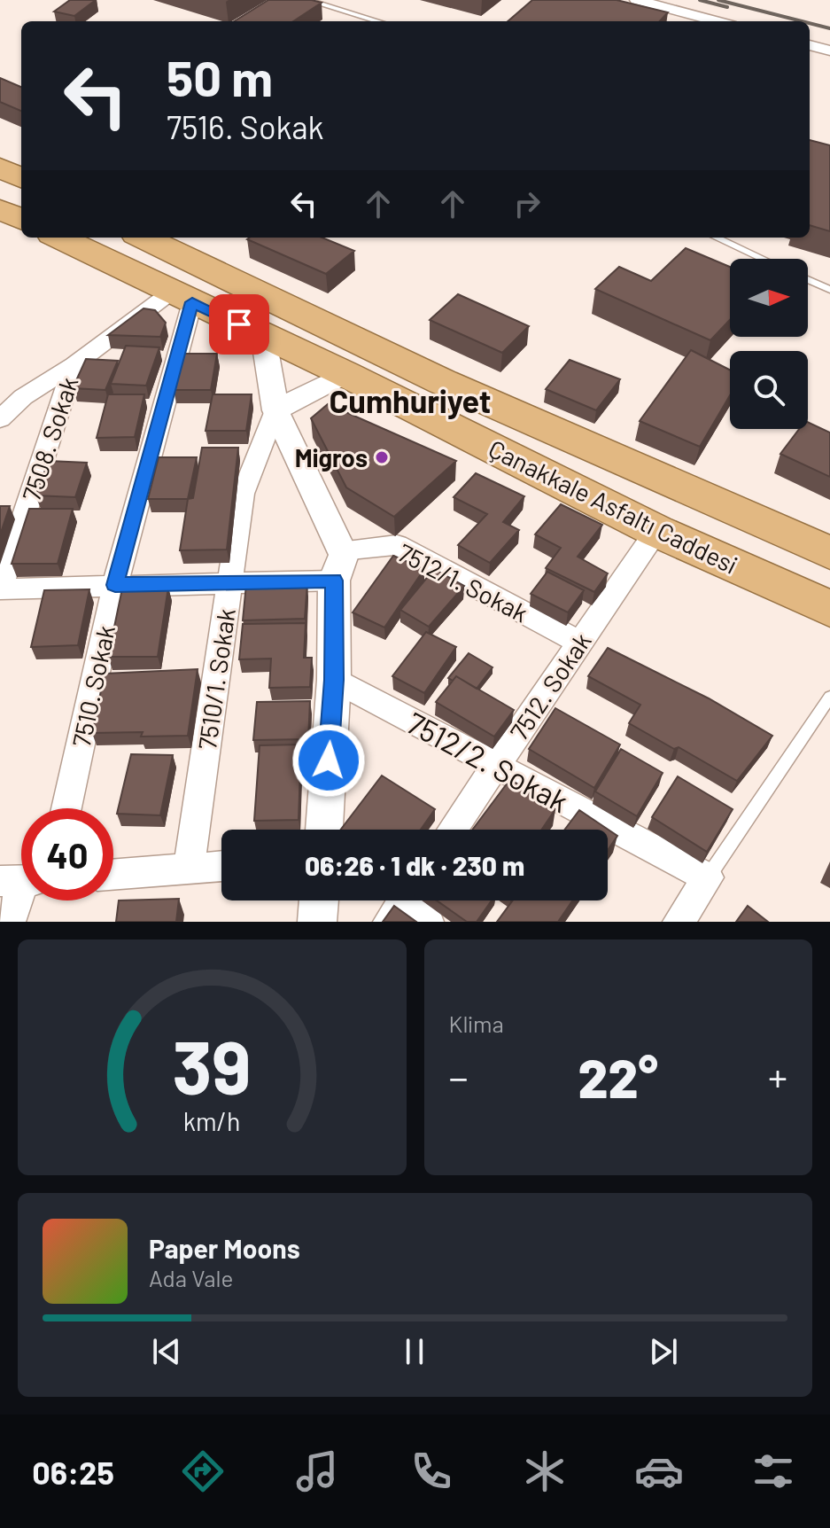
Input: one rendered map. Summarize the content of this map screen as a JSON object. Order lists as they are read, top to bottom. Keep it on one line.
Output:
{"streets":{"highway":["Çanakkale Asfaltı Caddesi"],"street":["7508. Sokak","7512/1. Sokak","7510/1. Sokak","7510. Sokak","7512. Sokak","7512/2. Sokak"]},"crossings":[["7508. Sokak","Çanakkale Asfaltı Caddesi"],["7508. Sokak","7512/1. Sokak"],["7508. Sokak","7510. Sokak"],["Çanakkale Asfaltı Caddesi","7510. Sokak"],["Çanakkale Asfaltı Caddesi","7512. Sokak"],["7512/1. Sokak","7510/1. Sokak"],["7512/1. Sokak","7510. Sokak"],["7512/1. Sokak","7512. Sokak"],["7512. Sokak","7512/2. Sokak"]],"districts":["Cumhuriyet"],"places":["Migros"],"north":"right","page":{"turn":["50 m","7516. Sokak"],"limit":"40","trip":"06:26 · 1 dk · 230 m","tile":"Klima","heat":["−","22°","+"],"song":["Paper Moons","Ada Vale"],"tabs":"06:25","gauge":["39","km/h"]}}
